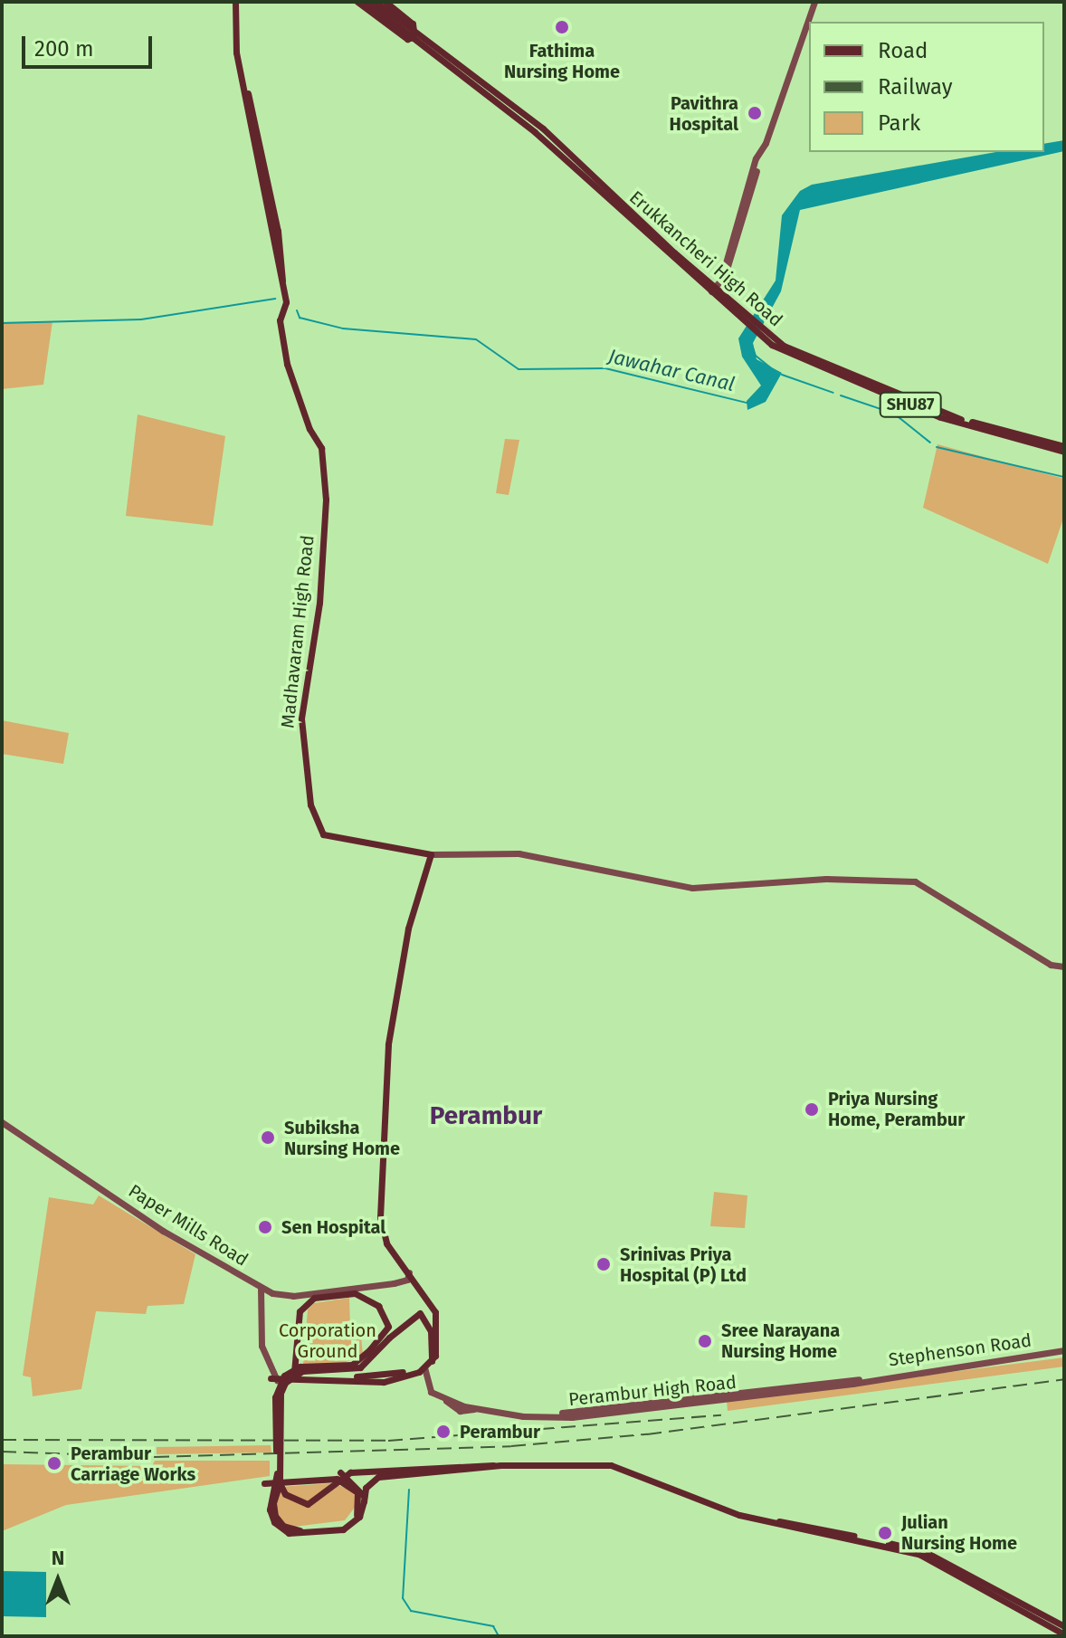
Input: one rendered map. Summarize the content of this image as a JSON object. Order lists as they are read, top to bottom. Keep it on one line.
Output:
{"streets":{"main road":["Erukkancheri High Road","SHU87","Madhavaram High Road","Paper Mills Road","Stephenson Road","Perambur High Road"]},"crossings":[["Erukkancheri High Road","SHU87"],["Stephenson Road","Perambur High Road"]],"districts":["Perambur"],"water":["Jawahar Canal"],"parks":["Corporation Ground"],"places":["Fathima Nursing Home","Pavithra Hospital","Priya Nursing Home, Perambur","Subiksha Nursing Home","Sen Hospital","Srinivas Priya Hospital (P) Ltd","Sree Narayana Nursing Home","Perambur","Perambur Carriage Works","Julian Nursing Home"],"legend":["Road","Railway","Park"],"scale_bar":"200 m","north":"top"}
